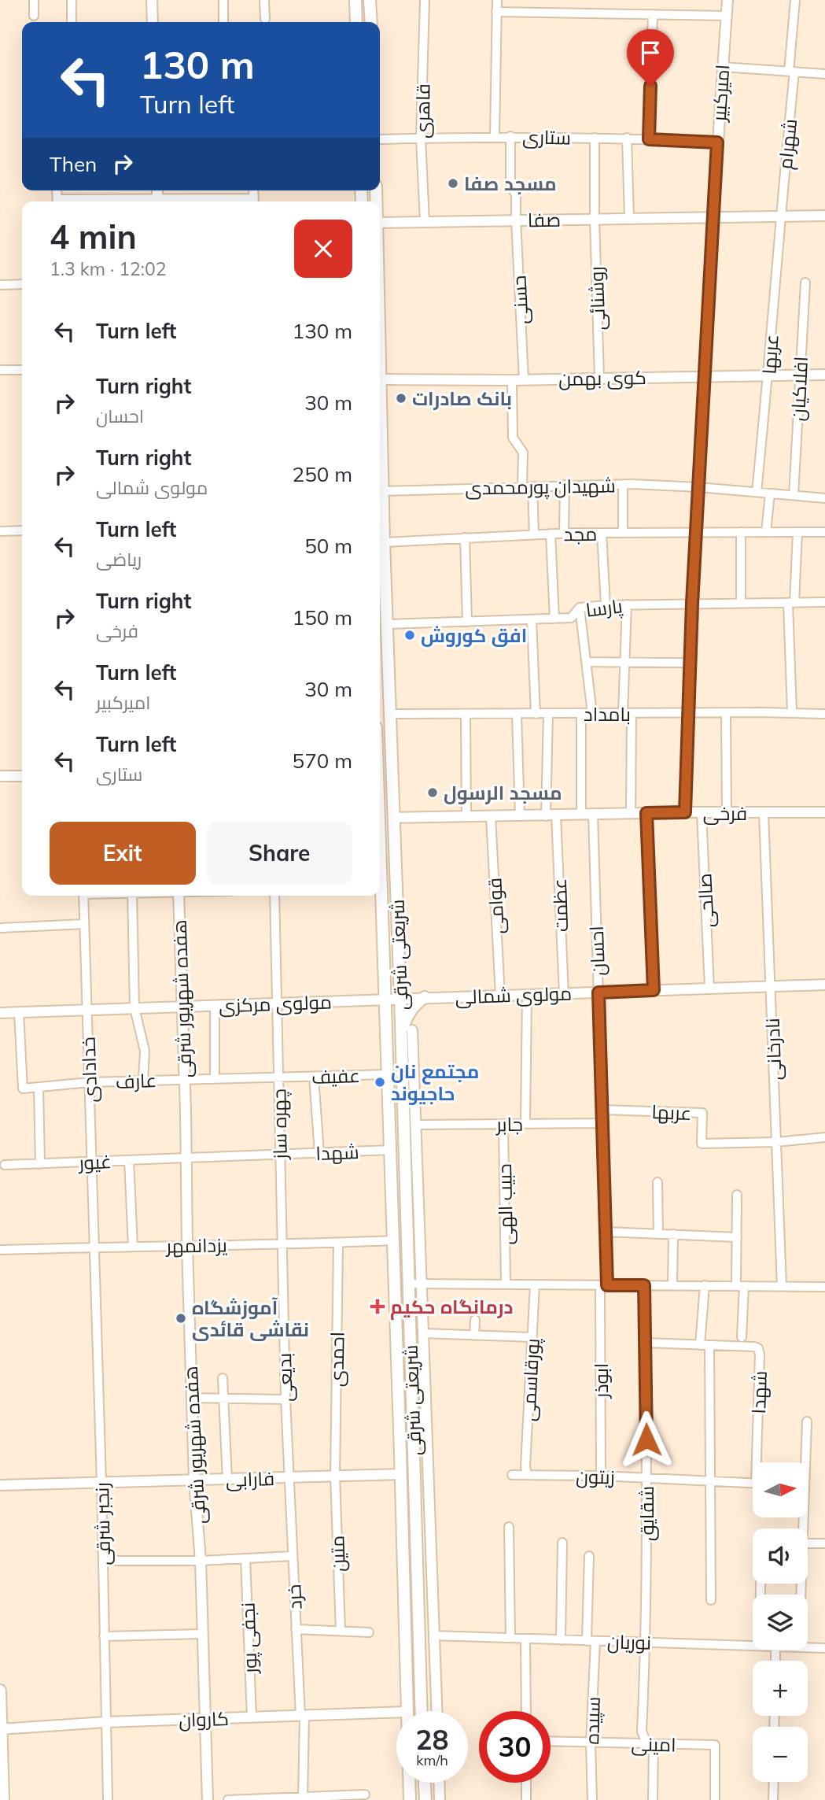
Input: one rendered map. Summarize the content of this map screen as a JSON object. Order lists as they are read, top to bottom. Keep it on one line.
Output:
{"streets":{"main road":["شریعتی شرقی"],"street":["امیرکبیر","قاهری","ستاری","شهرام","صفا","روشنائی","حسنی","عربها","کوی بهمن","افلاکیان","شهیدان پورمحمدی","مجد","پارسا","بامداد","فرخی","صالحی","عظمت","قوامی","احسان","مولوی شمالی","هفده شهریور شرقی","مولوی مرکزی","نادرخانی","خدادادی","عفیف","عارف","چهره ساز","جابر","شهدا","غیور","حبیب الهی","یزدانمهر","احمدی","بدیعی","پورقاسمی","ابوذر","زیتون","فارابی","شقایق","رنجبر شرقی","متین","خرد","نجفی پور","نوریان","کاروان","سپیده","امینی"]},"crossings":[["امیرکبیر","ستاری"],["امیرکبیر","صفا"],["امیرکبیر","کوی بهمن"],["امیرکبیر","شهیدان پورمحمدی"],["امیرکبیر","مجد"],["امیرکبیر","پارسا"],["امیرکبیر","بامداد"],["امیرکبیر","فرخی"],["قاهری","ستاری"],["قاهری","صفا"],["ستاری","روشنائی"],["ستاری","حسنی"],["شهرام","صفا"],["شهرام","عربها"],["صفا","روشنائی"],["صفا","حسنی"],["صفا","عربها"],["روشنائی","کوی بهمن"],["حسنی","کوی بهمن"],["عربها","کوی بهمن"],["عربها","احسان"],["عربها","نادرخانی"],["کوی بهمن","افلاکیان"],["شهیدان پورمحمدی","شریعتی شرقی"],["مجد","شریعتی شرقی"],["پارسا","شریعتی شرقی"],["بامداد","عظمت"],["بامداد","شریعتی شرقی"],["فرخی","صالحی"],["فرخی","عظمت"],["فرخی","قوامی"],["فرخی","احسان"],["فرخی","شریعتی شرقی"],["فرخی","نادرخانی"],["صالحی","مولوی شمالی"],["عظمت","مولوی شمالی"],["قوامی","مولوی شمالی"],["احسان","مولوی شمالی"],["احسان","جابر"],["احسان","ابوذر"],["شریعتی شرقی","مولوی شمالی"],["شریعتی شرقی","مولوی مرکزی"],["شریعتی شرقی","عفیف"],["شریعتی شرقی","جابر"],["شریعتی شرقی","شهدا"],["شریعتی شرقی","یزدانمهر"],["شریعتی شرقی","فارابی"],["شریعتی شرقی","نوریان"],["مولوی شمالی","مولوی مرکزی"],["مولوی شمالی","نادرخانی"],["هفده شهریور شرقی","مولوی مرکزی"],["هفده شهریور شرقی","عفیف"],["هفده شهریور شرقی","عارف"],["هفده شهریور شرقی","شهدا"],["هفده شهریور شرقی","غیور"],["هفده شهریور شرقی","یزدانمهر"],["هفده شهریور شرقی","فارابی"],["هفده شهریور شرقی","کاروان"],["مولوی مرکزی","خدادادی"],["مولوی مرکزی","عارف"],["مولوی مرکزی","چهره ساز"],["خدادادی","عارف"],["خدادادی","غیور"],["خدادادی","یزدانمهر"],["خدادادی","رنجبر شرقی"],["عفیف","عارف"],["عفیف","چهره ساز"],["چهره ساز","شهدا"],["چهره ساز","یزدانمهر"],["چهره ساز","بدیعی"],["جابر","حبیب الهی"],["شهدا","غیور"],["شهدا","شقایق"],["یزدانمهر","احمدی"],["یزدانمهر","بدیعی"],["یزدانمهر","رنجبر شرقی"],["احمدی","فارابی"],["احمدی","متین"],["بدیعی","فارابی"],["بدیعی","خرد"],["پورقاسمی","زیتون"],["ابوذر","زیتون"],["زیتون","شقایق"],["فارابی","رنجبر شرقی"],["فارابی","متین"],["فارابی","خرد"],["شقایق","نوریان"],["شقایق","امینی"],["رنجبر شرقی","کاروان"],["خرد","کاروان"],["نجفی پور","کاروان"],["نوریان","سپیده"],["سپیده","امینی"]],"places":{"other":["مسجد صفا","بانک صادرات","افق کوروش","مسجد الرسول","مجتمع نان حاجیوند","آموزشگاه نقاشی قائدی"],"health":["درمانگاه حکیم"]},"north":"right","page":{"turn":["130 m","Turn left"],"then":"Then","heading":["4 min","1.3 km · 12:02"],"list":[{"name":"Turn left","value":"130 m"},{"name":"Turn right","note":"احسان","value":"30 m"},{"name":"Turn right","note":"مولوی شمالی","value":"250 m"},{"name":"Turn left","note":"ریاضی","value":"50 m"},{"name":"Turn right","note":"فرخی","value":"150 m"},{"name":"Turn left","note":"امیرکبیر","value":"30 m"},{"name":"Turn left","note":"ستاری","value":"570 m"}],"buttons":["Exit","Share"],"map_buttons":["+","−"],"speed":"28 km/h","limit":"30"}}
